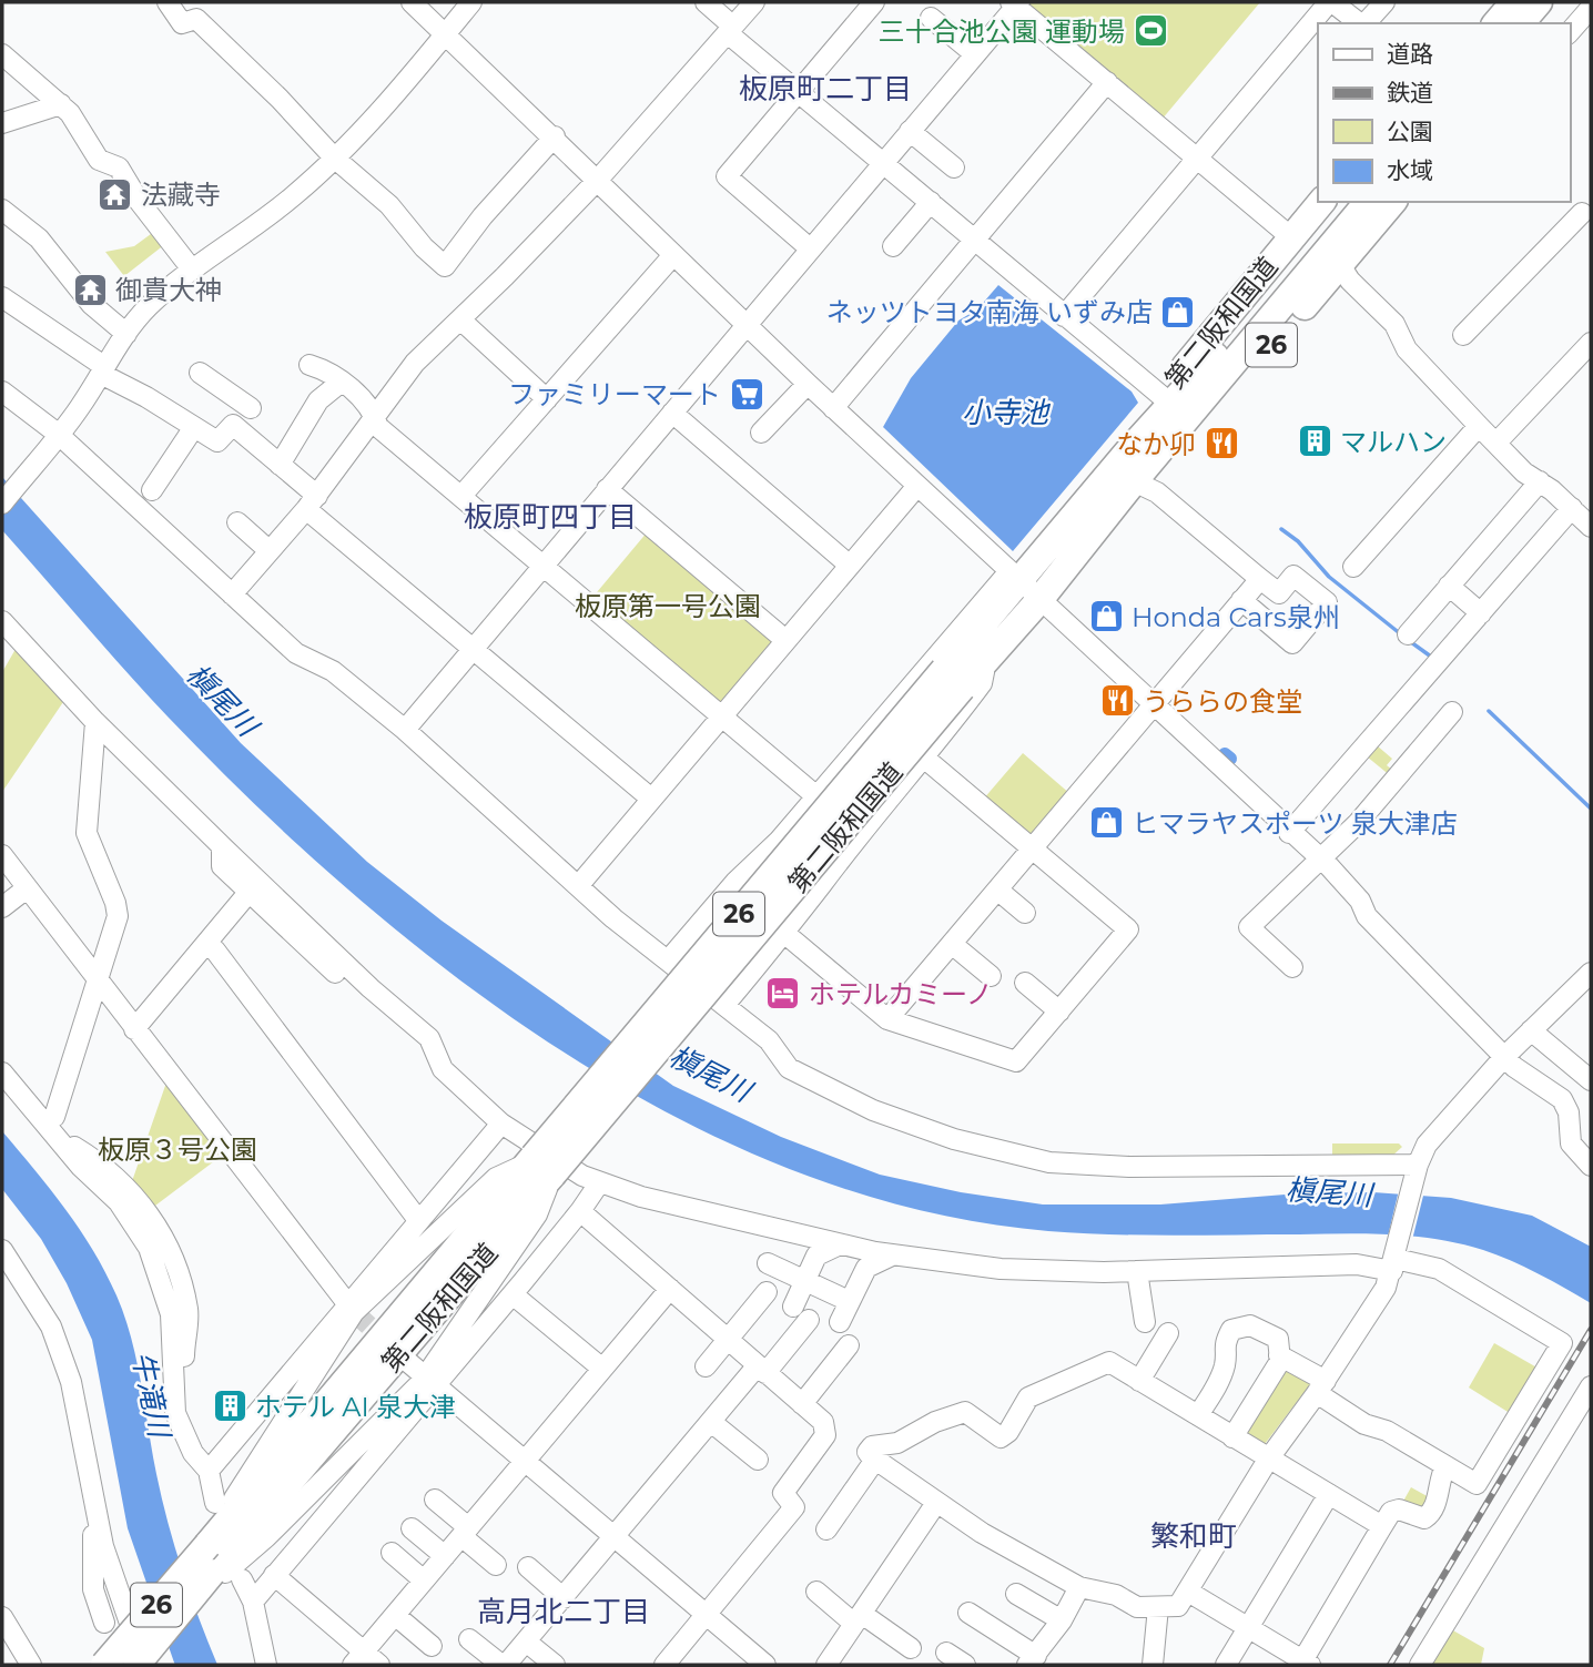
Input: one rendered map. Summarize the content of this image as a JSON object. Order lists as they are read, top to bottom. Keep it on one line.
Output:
{"streets":{"highway":["第二阪和国道","26"]},"crossings":[["第二阪和国道","26"]],"districts":["板原町二丁目","板原町四丁目","繁和町","高月北二丁目"],"water":["小寺池","槇尾川","牛滝川"],"parks":["板原第一号公園","板原３号公園"],"places":{"sports":["三十合池公園 運動場"],"temple":["法藏寺","御貴大神"],"shop":["ネッツトヨタ南海 いずみ店","Honda Cars泉州","ヒマラヤスポーツ 泉大津店"],"supermarket":["ファミリーマート"],"building":["マルハン","ホテル AI 泉大津"],"restaurant":["なか卯","うららの食堂"],"hotel":["ホテルカミーノ"]},"legend":["道路","鉄道","公園","水域"]}
